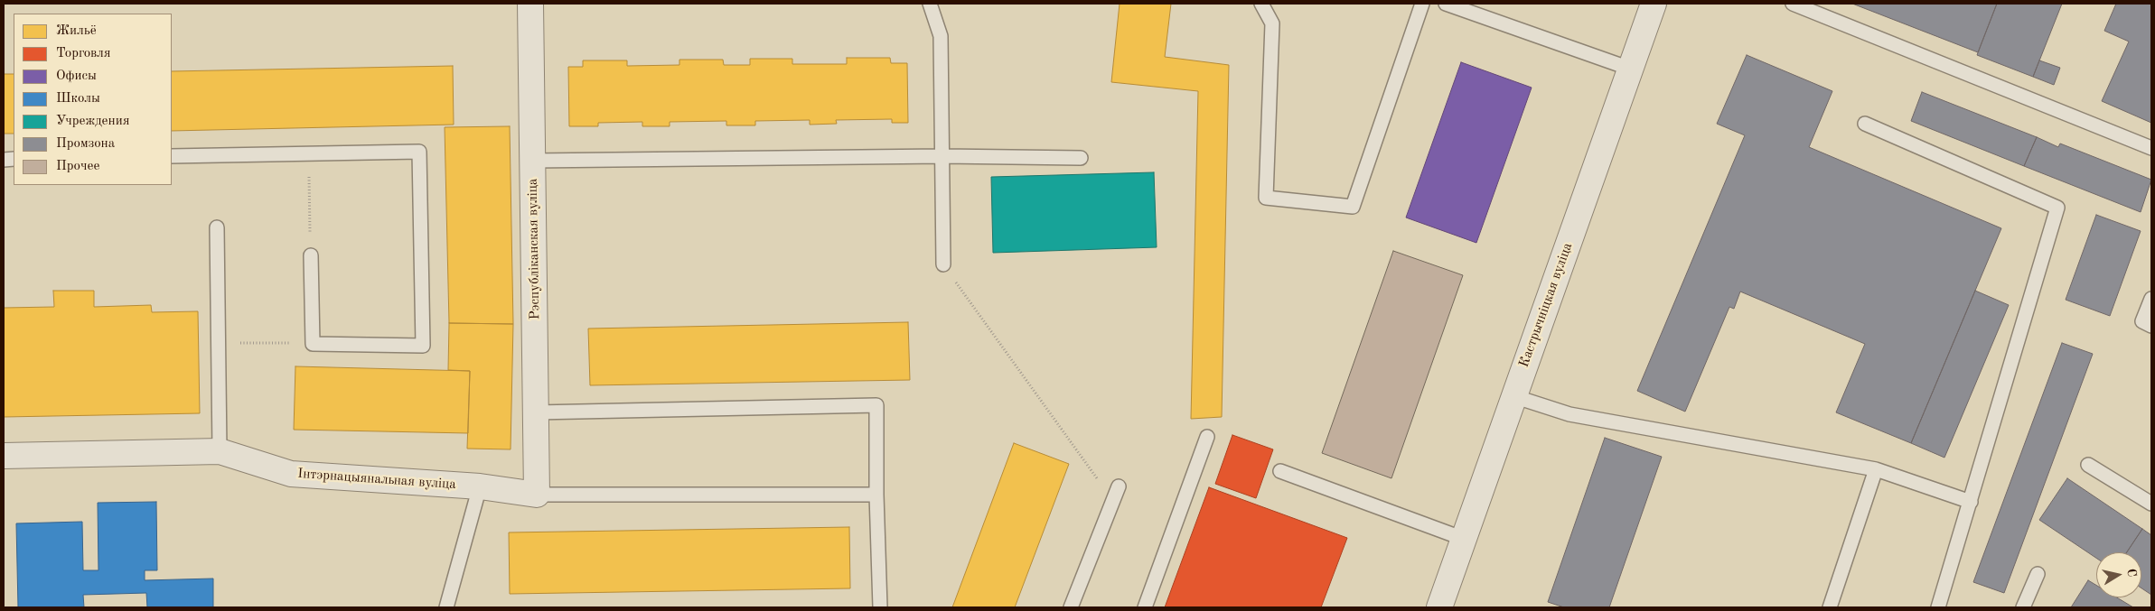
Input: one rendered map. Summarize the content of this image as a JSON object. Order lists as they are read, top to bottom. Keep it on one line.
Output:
{"streets":{"street":["Рэспубліканская вуліца","Кастрычніцкая вуліца","Інтэрнацыянальная вуліца"]},"crossings":[["Рэспубліканская вуліца","Інтэрнацыянальная вуліца"]],"legend":["Жильё","Торговля","Офисы","Школы","Учреждения","Промзона","Прочее"],"north":"right"}
